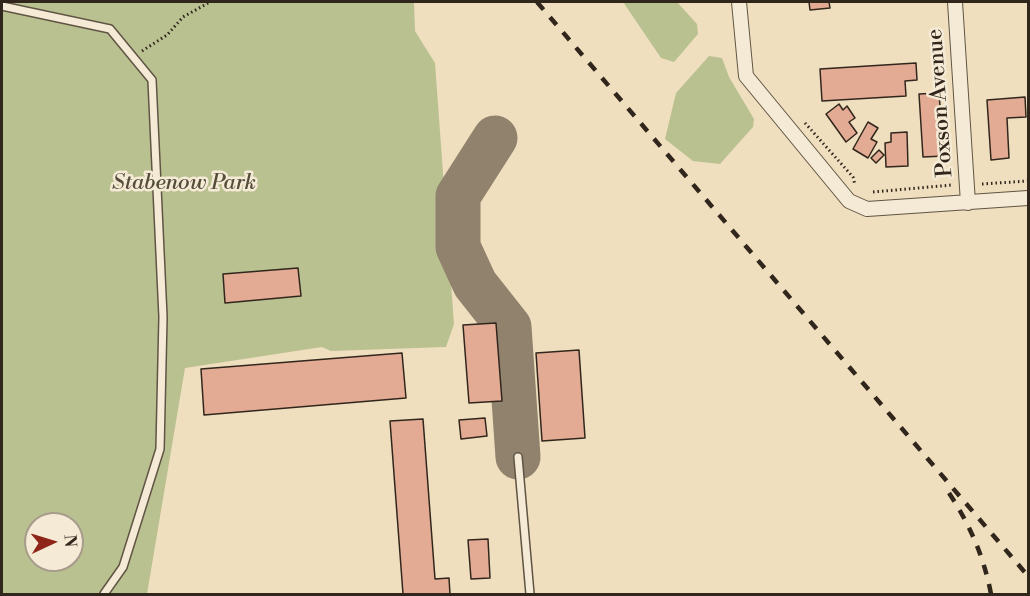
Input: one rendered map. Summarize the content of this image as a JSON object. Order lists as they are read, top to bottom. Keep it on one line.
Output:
{"streets":{"street":["Poxson Avenue"]},"parks":["Stabenow Park"],"north":"right"}
